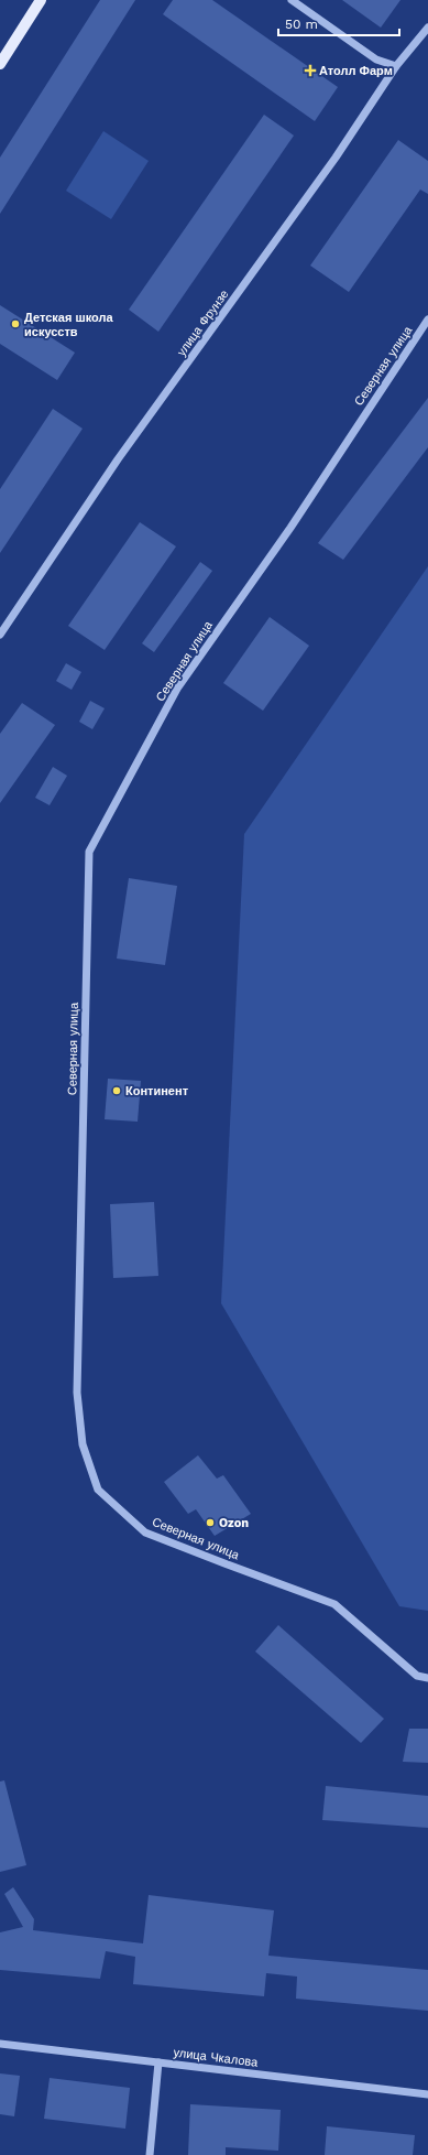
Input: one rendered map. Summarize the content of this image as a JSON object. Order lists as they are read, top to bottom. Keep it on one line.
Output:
{"streets":{"street":["улица Фрунзе","Северная улица","улица Чкалова"]},"places":{"health":["Атолл Фарм"],"other":["Детская школа искусств","Континент","Ozon"]},"scale_bar":"50 m"}
